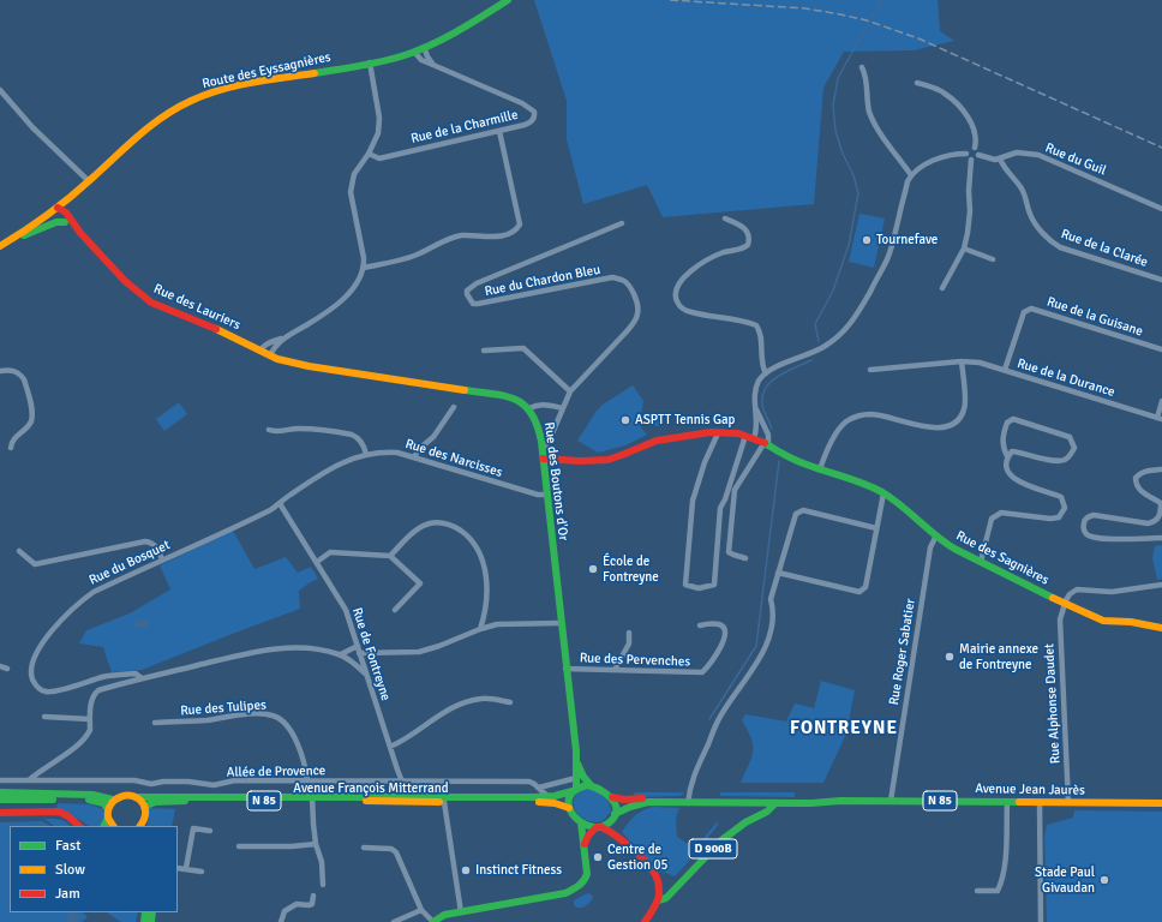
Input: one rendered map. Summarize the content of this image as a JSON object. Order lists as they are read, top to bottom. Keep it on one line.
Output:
{"streets":{"main road":["Route des Eyssagnières","Rue des Lauriers","Rue des Boutons d'Or","Rue des Sagnières","Avenue François Mitterrand","Avenue Jean Jaurès","N 85","D 900B"],"street":["Rue de la Charmille","Rue du Guil","Rue de la Clarée","Rue du Chardon Bleu","Rue de la Guisane","Rue de la Durance","Rue des Narcisses","Rue du Bosquet","Rue Roger Sabatier","Rue de Fontreyne","Rue des Pervenches","Rue Alphonse Daudet","Rue des Tulipes","Allée de Provence"]},"crossings":[["Route des Eyssagnières","Rue de la Charmille"],["Rue du Guil","Rue de la Clarée"],["Rue du Chardon Bleu","Rue des Boutons d'Or"],["Rue des Lauriers","Rue des Boutons d'Or"],["Rue de la Guisane","Rue de la Durance"],["Rue des Narcisses","Rue des Boutons d'Or"],["Rue des Narcisses","Rue du Bosquet"],["Rue des Narcisses","Rue de Fontreyne"],["Rue des Boutons d'Or","Rue des Sagnières"],["Rue des Boutons d'Or","Rue des Pervenches"],["Rue des Boutons d'Or","Avenue François Mitterrand"],["Rue des Boutons d'Or","Avenue Jean Jaurès"],["Rue des Sagnières","Rue Roger Sabatier"],["Rue des Sagnières","Rue Alphonse Daudet"],["Rue du Bosquet","Rue de Fontreyne"],["Rue Roger Sabatier","Avenue Jean Jaurès"],["Rue de Fontreyne","Allée de Provence"],["Rue Alphonse Daudet","Avenue Jean Jaurès"],["Rue des Tulipes","Allée de Provence"],["Allée de Provence","Avenue François Mitterrand"],["Avenue François Mitterrand","Avenue Jean Jaurès"],["Avenue François Mitterrand","N 85"],["Avenue Jean Jaurès","D 900B"]],"districts":["FONTREYNE"],"places":["Tournefave","ASPTT Tennis Gap","École de Fontreyne","Mairie annexe de Fontreyne","Centre de Gestion 05","Instinct Fitness","Stade Paul Givaudan"],"legend":["Fast","Slow","Jam"]}
